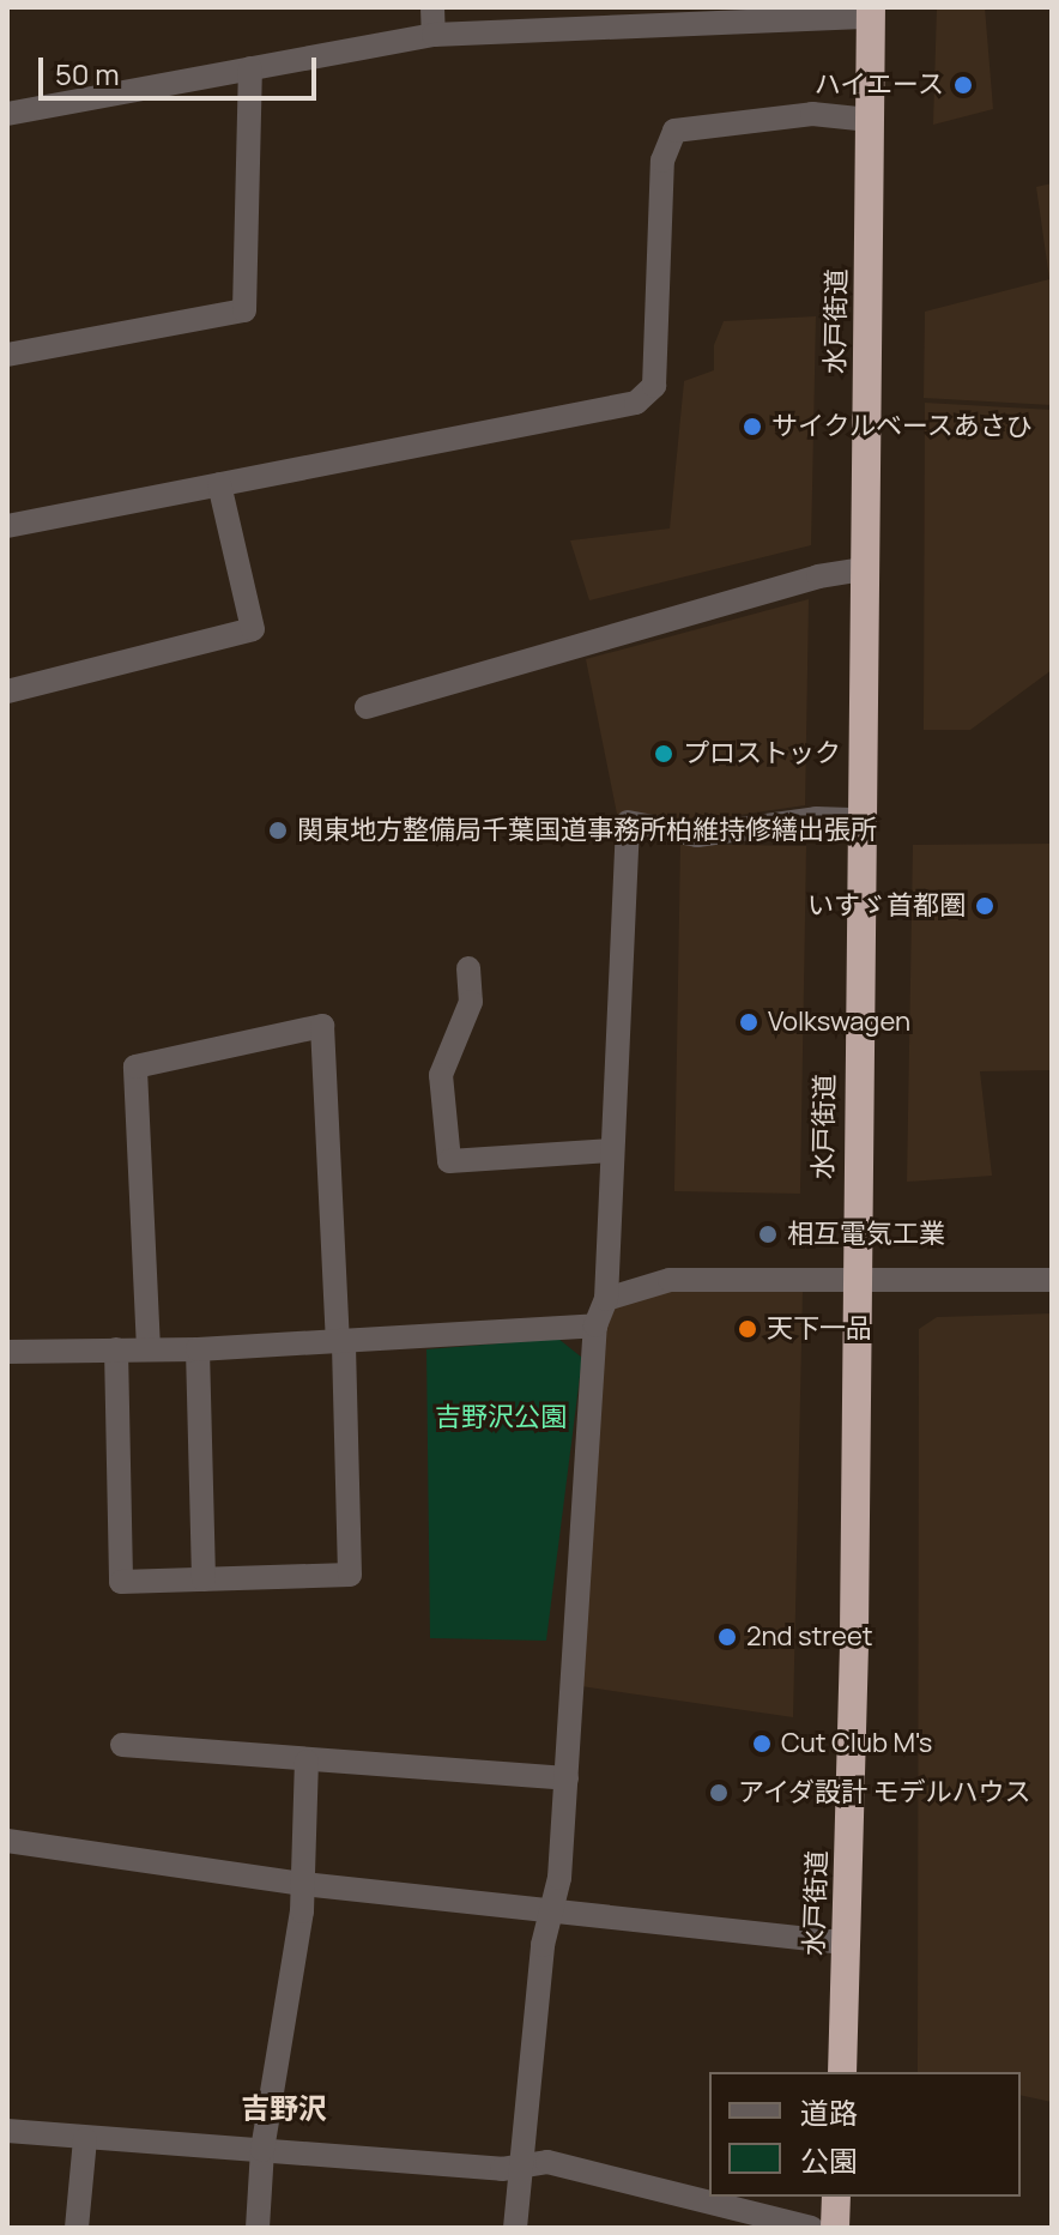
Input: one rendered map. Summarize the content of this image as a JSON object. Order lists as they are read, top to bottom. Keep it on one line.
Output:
{"streets":{"highway":["水戸街道"]},"districts":["吉野沢"],"parks":["吉野沢公園"],"places":["ハイエース","サイクルベースあさひ","プロストック","関東地方整備局千葉国道事務所柏維持修繕出張所","いすゞ首都圏","Volkswagen","相互電気工業","天下一品","2nd street","Cut Club M's","アイダ設計 モデルハウス"],"legend":["道路","公園"],"scale_bar":"50 m"}
